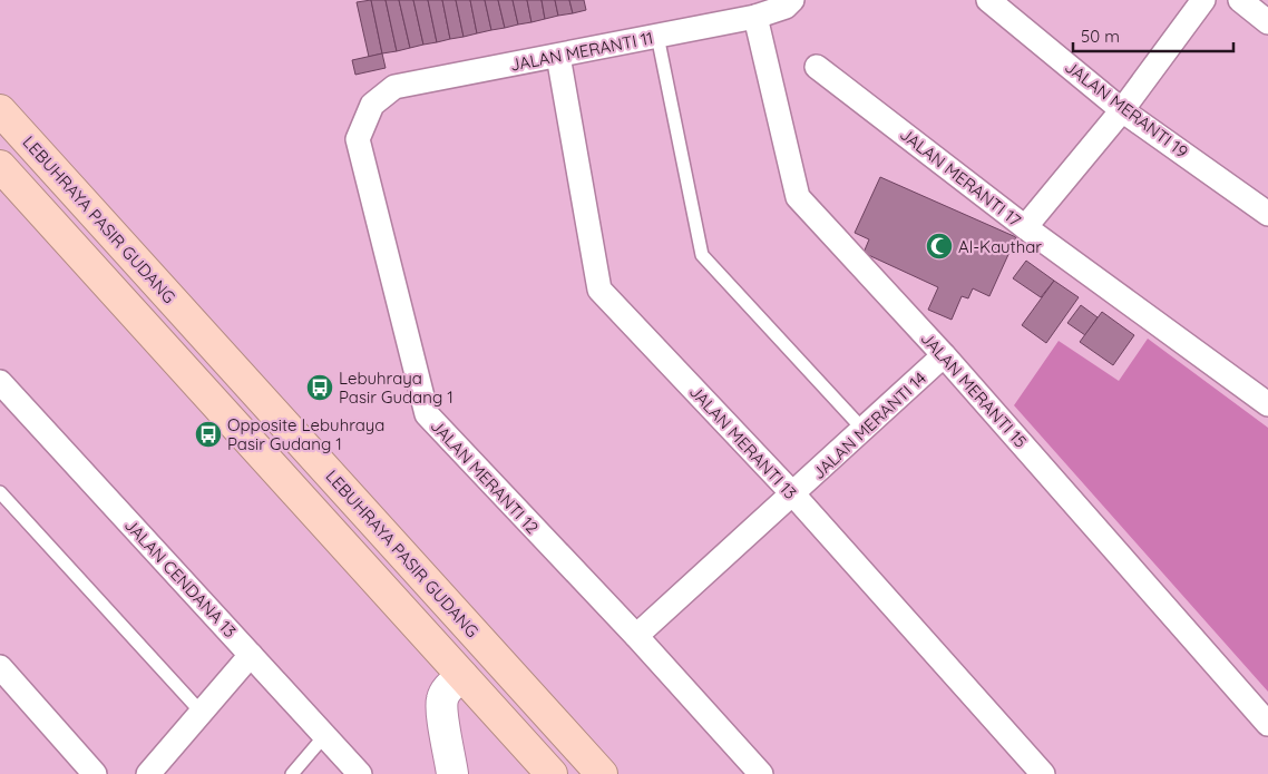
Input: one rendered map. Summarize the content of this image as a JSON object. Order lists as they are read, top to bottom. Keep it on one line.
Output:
{"streets":{"highway":["LEBUHRAYA PASIR GUDANG"],"street":["JALAN MERANTI 11","JALAN MERANTI 19","JALAN MERANTI 17","JALAN MERANTI 15","JALAN MERANTI 14","JALAN MERANTI 13","JALAN MERANTI 12","JALAN CENDANA 13"]},"crossings":[["JALAN MERANTI 11","JALAN MERANTI 15"],["JALAN MERANTI 11","JALAN MERANTI 13"],["JALAN MERANTI 11","JALAN MERANTI 12"],["JALAN MERANTI 15","JALAN MERANTI 14"],["JALAN MERANTI 14","JALAN MERANTI 13"],["JALAN MERANTI 14","JALAN MERANTI 12"]],"places":{"mosque":["Al-Kauthar"],"bus stop":["Lebuhraya Pasir Gudang 1","Opposite Lebuhraya Pasir Gudang 1"]},"scale_bar":"50 m"}
